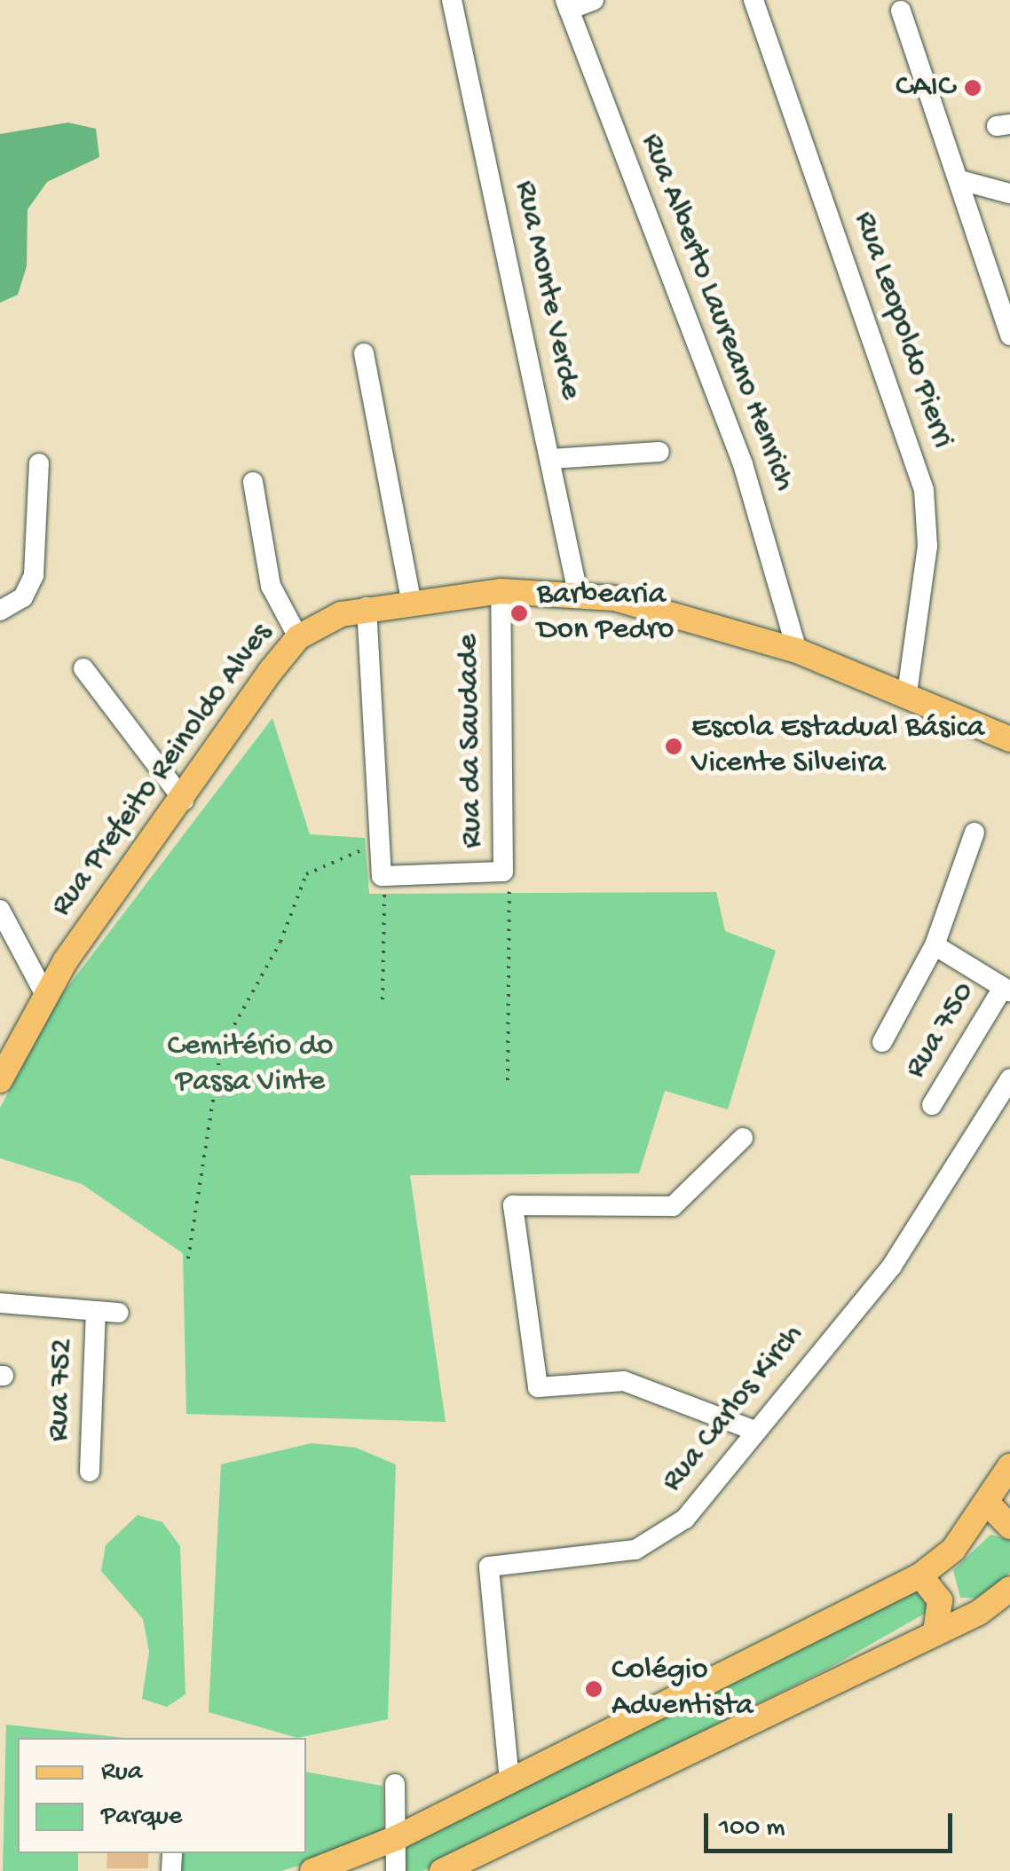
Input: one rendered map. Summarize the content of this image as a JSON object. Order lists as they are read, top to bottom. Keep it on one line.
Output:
{"streets":{"main road":["Rua Prefeito Reinoldo Alves"],"street":["Rua Monte Verde","Rua Alberto Laureano Henrich","Rua Leopoldo Pierri","Rua da Saudade","Rua 750","Rua 752","Rua Carlos Kirch"]},"crossings":[["Rua Monte Verde","Rua Prefeito Reinoldo Alves"],["Rua Alberto Laureano Henrich","Rua Prefeito Reinoldo Alves"],["Rua Leopoldo Pierri","Rua Prefeito Reinoldo Alves"],["Rua da Saudade","Rua Prefeito Reinoldo Alves"]],"parks":["Cemitério do Passa Vinte"],"places":["CAIC","Barbearia Don Pedro","Escola Estadual Básica Vicente Silveira","Colégio Adventista"],"legend":["Rua","Parque"],"scale_bar":"100 m"}
